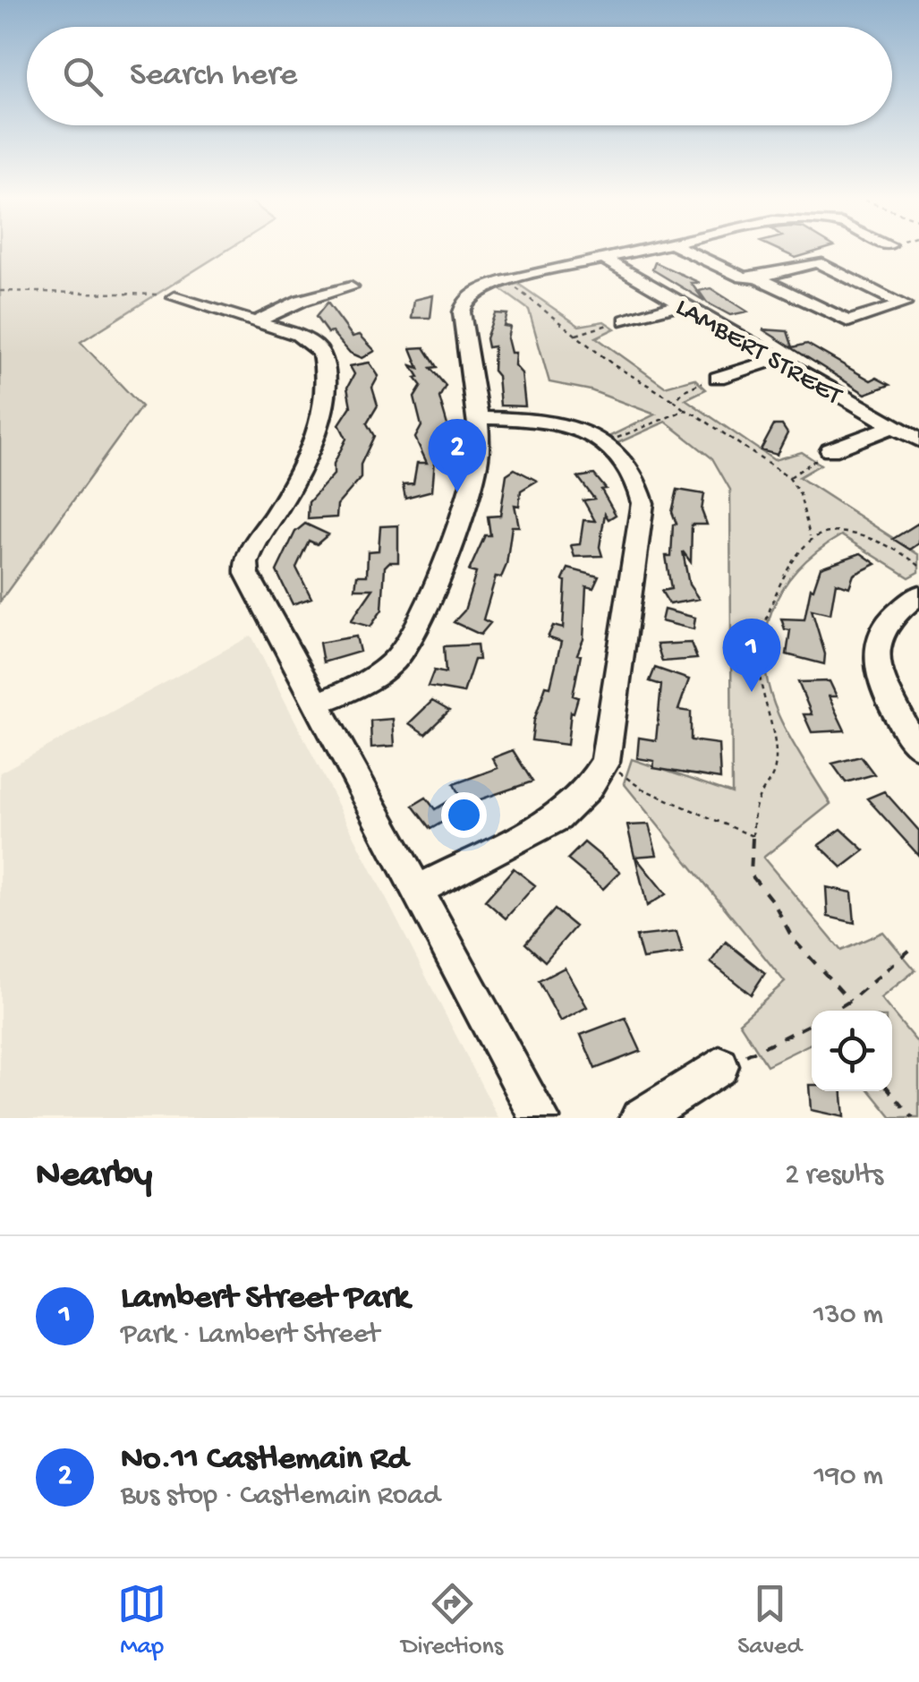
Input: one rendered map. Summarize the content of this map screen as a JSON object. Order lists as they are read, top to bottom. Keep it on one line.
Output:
{"streets":{"street":["LAMBERT STREET"]},"page":{"search":"Search here","pins":["2","1"],"heading":["Nearby","2 results"],"list":[{"mark":"1","name":"Lambert Street Park","note":"Park · Lambert Street","value":"130 m"},{"mark":"2","name":"No.11 Castlemain Rd","note":"Bus stop · Castlemain Road","value":"190 m"}],"nav":["Map","Directions","Saved"]}}
